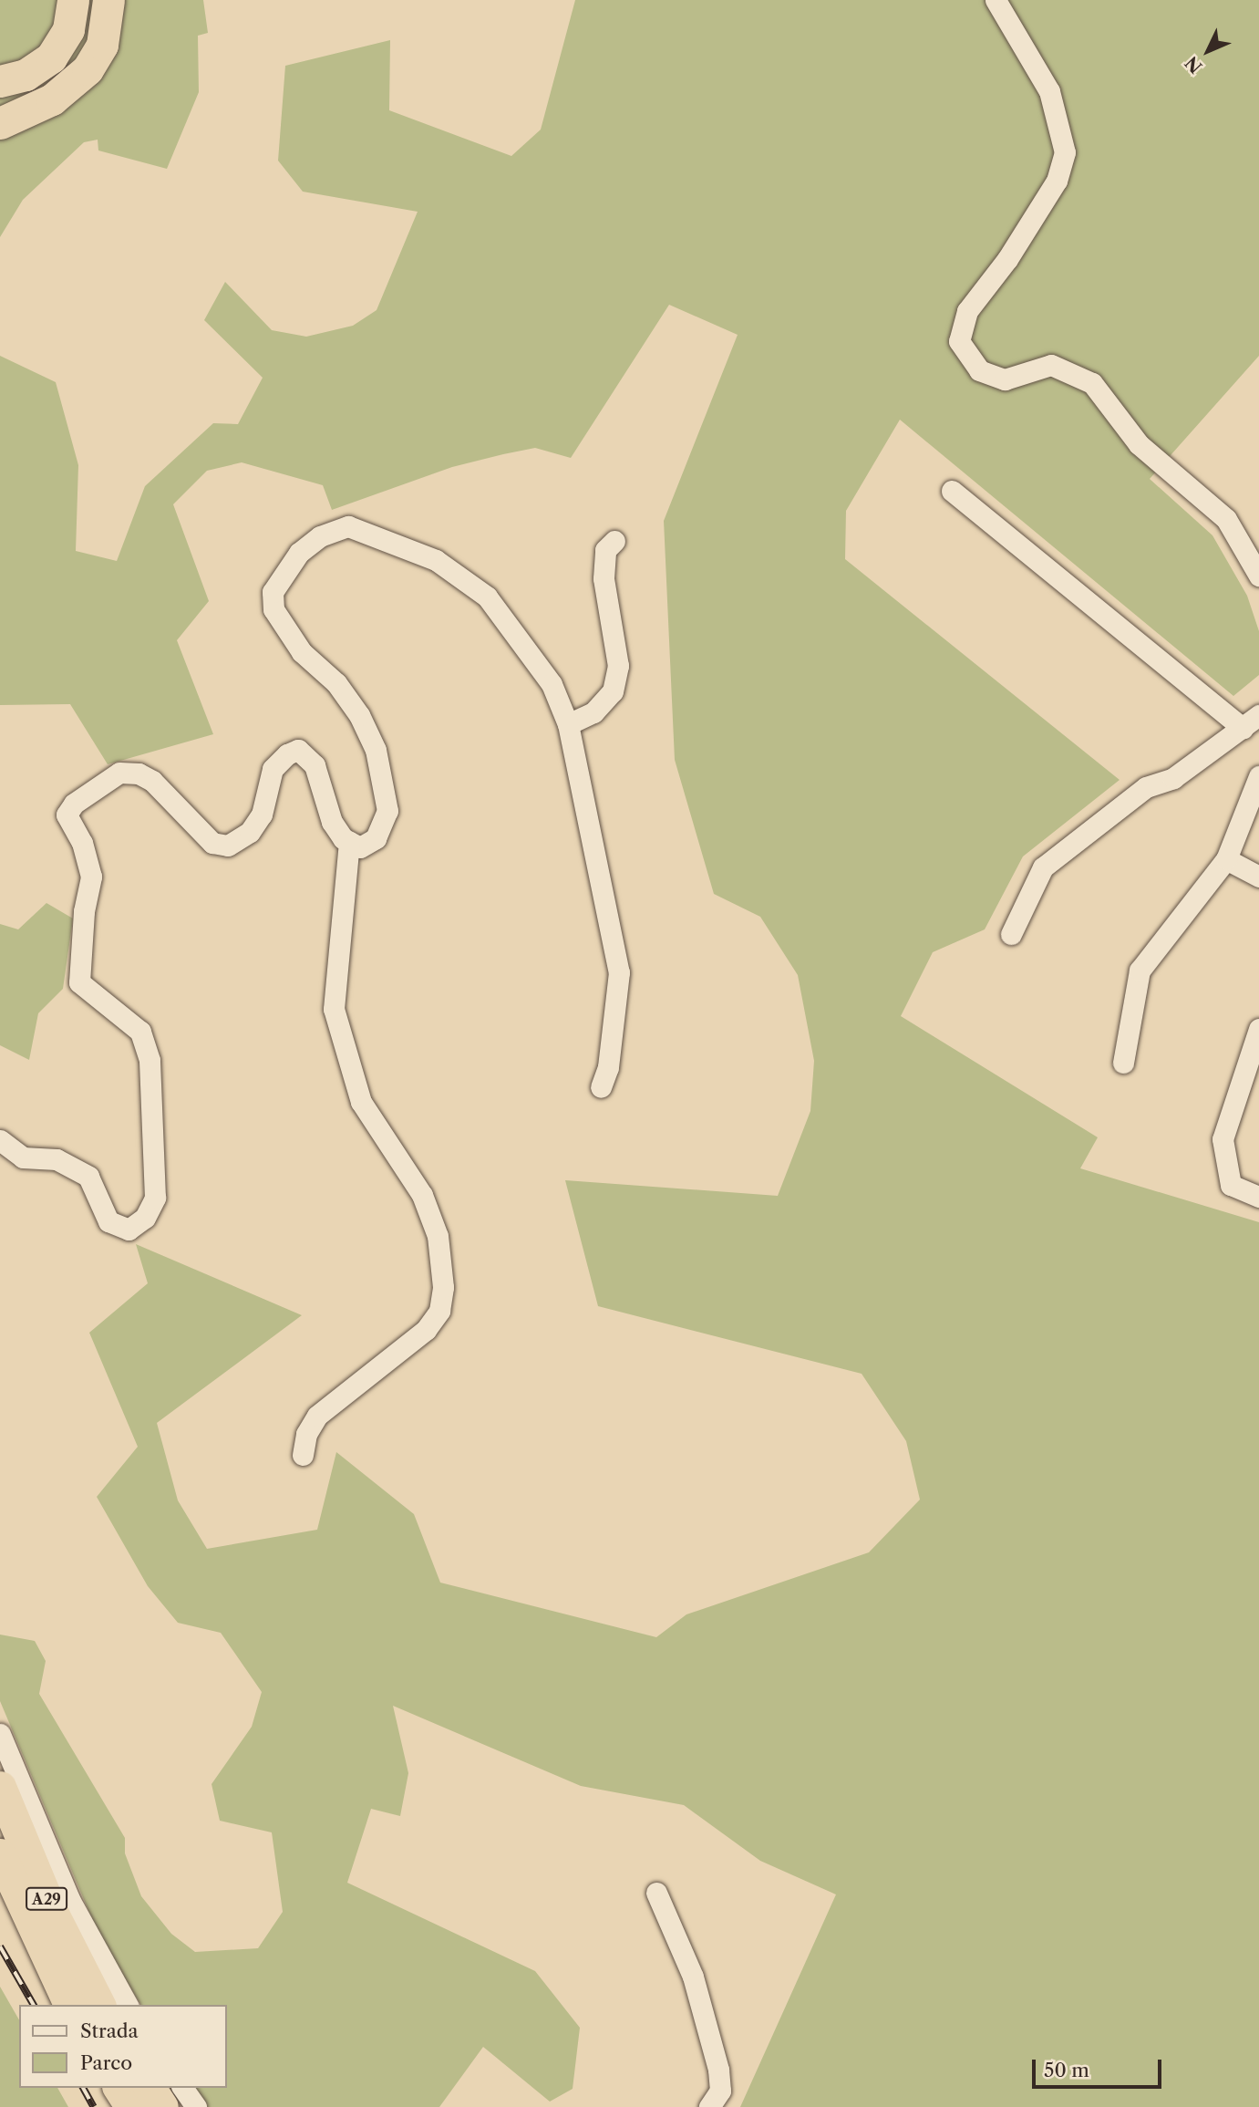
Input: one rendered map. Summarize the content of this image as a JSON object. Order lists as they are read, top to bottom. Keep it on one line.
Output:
{"streets":{"highway":["A29"]},"legend":["Strada","Parco"],"scale_bar":"50 m","north":"bottom left"}
